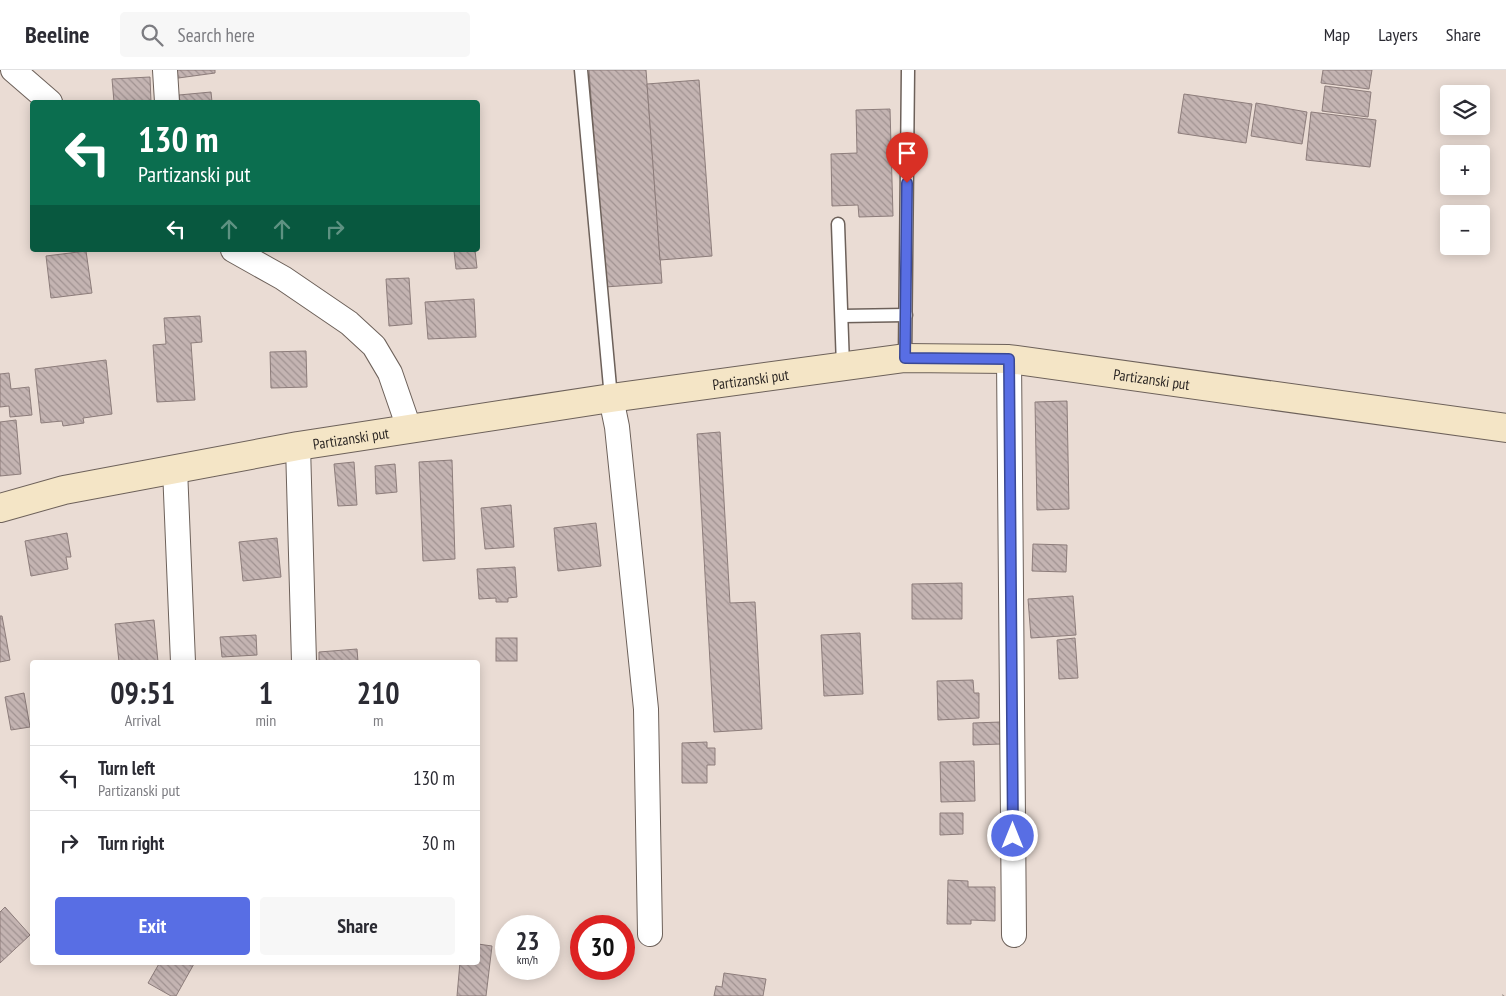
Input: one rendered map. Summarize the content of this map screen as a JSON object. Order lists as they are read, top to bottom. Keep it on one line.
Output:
{"streets":{"main road":["Partizanski put"]},"page":{"header":"Beeline","search":"Search here","nav":["Map","Layers","Share"],"map_buttons":["+","−"],"turn":["130 m","Partizanski put"],"eta":["09:51","Arrival","1","min","210","m"],"list":[{"name":"Turn left","note":"Partizanski put","value":"130 m"},{"name":"Turn right","value":"30 m"}],"buttons":["Exit","Share"],"speed":"23 km/h","limit":"30"}}
